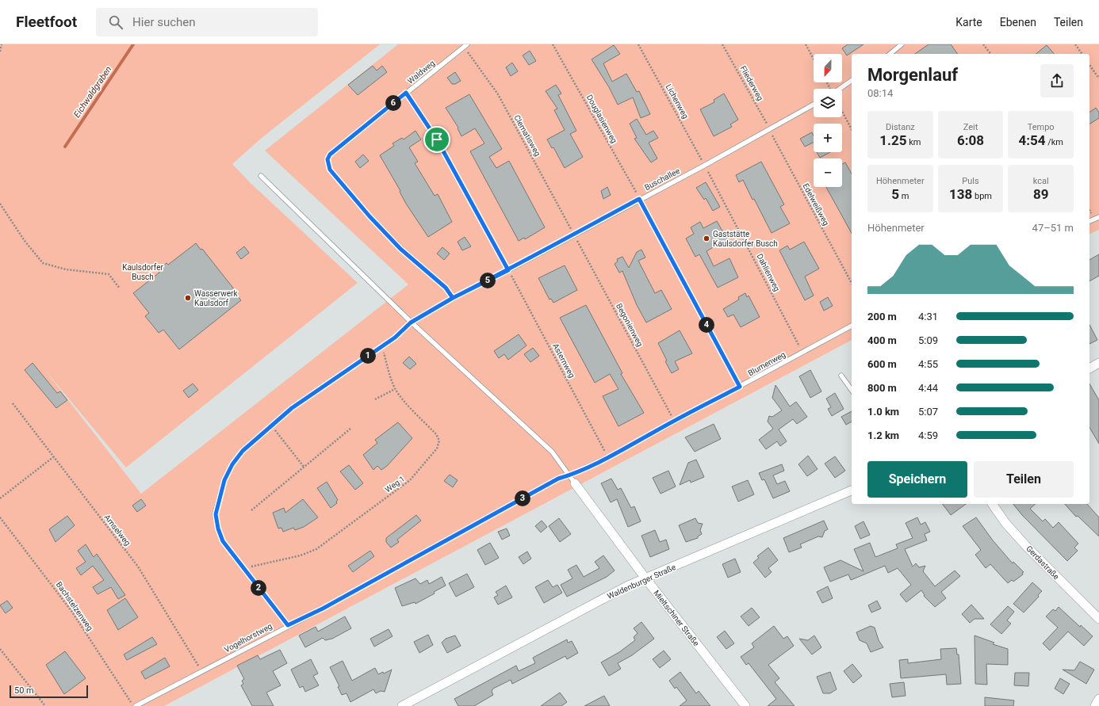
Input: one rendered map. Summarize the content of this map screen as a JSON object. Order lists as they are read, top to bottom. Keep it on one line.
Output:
{"streets":{"street":["Gerdastraße","Waldenburger Straße","Mieltschiner Straße"],"lane":["Waldweg","Buschallee","Blumenweg","Vogelhorstweg"],"path":["Fliederweg","Lichenweg","Douglasienweg","Clematisweg","Edelweißweg","Dahlienweg","Begonienweg","Asternweg","Weg 1","Amselweg","Bachstelzenweg"]},"crossings":[["Waldweg","Clematisweg"],["Waldweg","Buschallee"],["Waldweg","Asternweg"],["Fliederweg","Buschallee"],["Fliederweg","Edelweißweg"],["Lichenweg","Buschallee"],["Lichenweg","Dahlienweg"],["Douglasienweg","Buschallee"],["Douglasienweg","Blumenweg"],["Clematisweg","Buschallee"],["Clematisweg","Begonienweg"],["Buschallee","Edelweißweg"],["Buschallee","Dahlienweg"],["Buschallee","Begonienweg"],["Buschallee","Asternweg"],["Buschallee","Weg 1"],["Buschallee","Vogelhorstweg"],["Dahlienweg","Blumenweg"],["Begonienweg","Blumenweg"],["Asternweg","Blumenweg"],["Blumenweg","Vogelhorstweg"],["Amselweg","Vogelhorstweg"],["Waldenburger Straße","Mieltschiner Straße"],["Bachstelzenweg","Vogelhorstweg"]],"water":["Eichwaldgraben"],"parks":["Kaulsdorfer Busch"],"places":["Gaststätte Kaulsdorfer Busch","Wasserwerk Kaulsdorf"],"scale_bar":"50 m","north":"bottom","page":{"header":"Fleetfoot","search":"Hier suchen","nav":["Karte","Ebenen","Teilen"],"map_buttons":["+","−"],"heading":["Morgenlauf","08:14"],"pins":["6","5","4","1","3","2"],"stats":[["Distanz","1.25 km"],["Zeit","6:08"],["Tempo","4:54 /km"],["Höhenmeter","5 m"],["Puls","138 bpm"],["kcal","89"]],"chart":["Höhenmeter","47–51 m"],"list":[{"name":"200 m","note":"4:31"},{"name":"400 m","note":"5:09"},{"name":"600 m","note":"4:55"},{"name":"800 m","note":"4:44"},{"name":"1.0 km","note":"5:07"},{"name":"1.2 km","note":"4:59"}],"buttons":["Speichern","Teilen"],"scale":"50 m"}}
